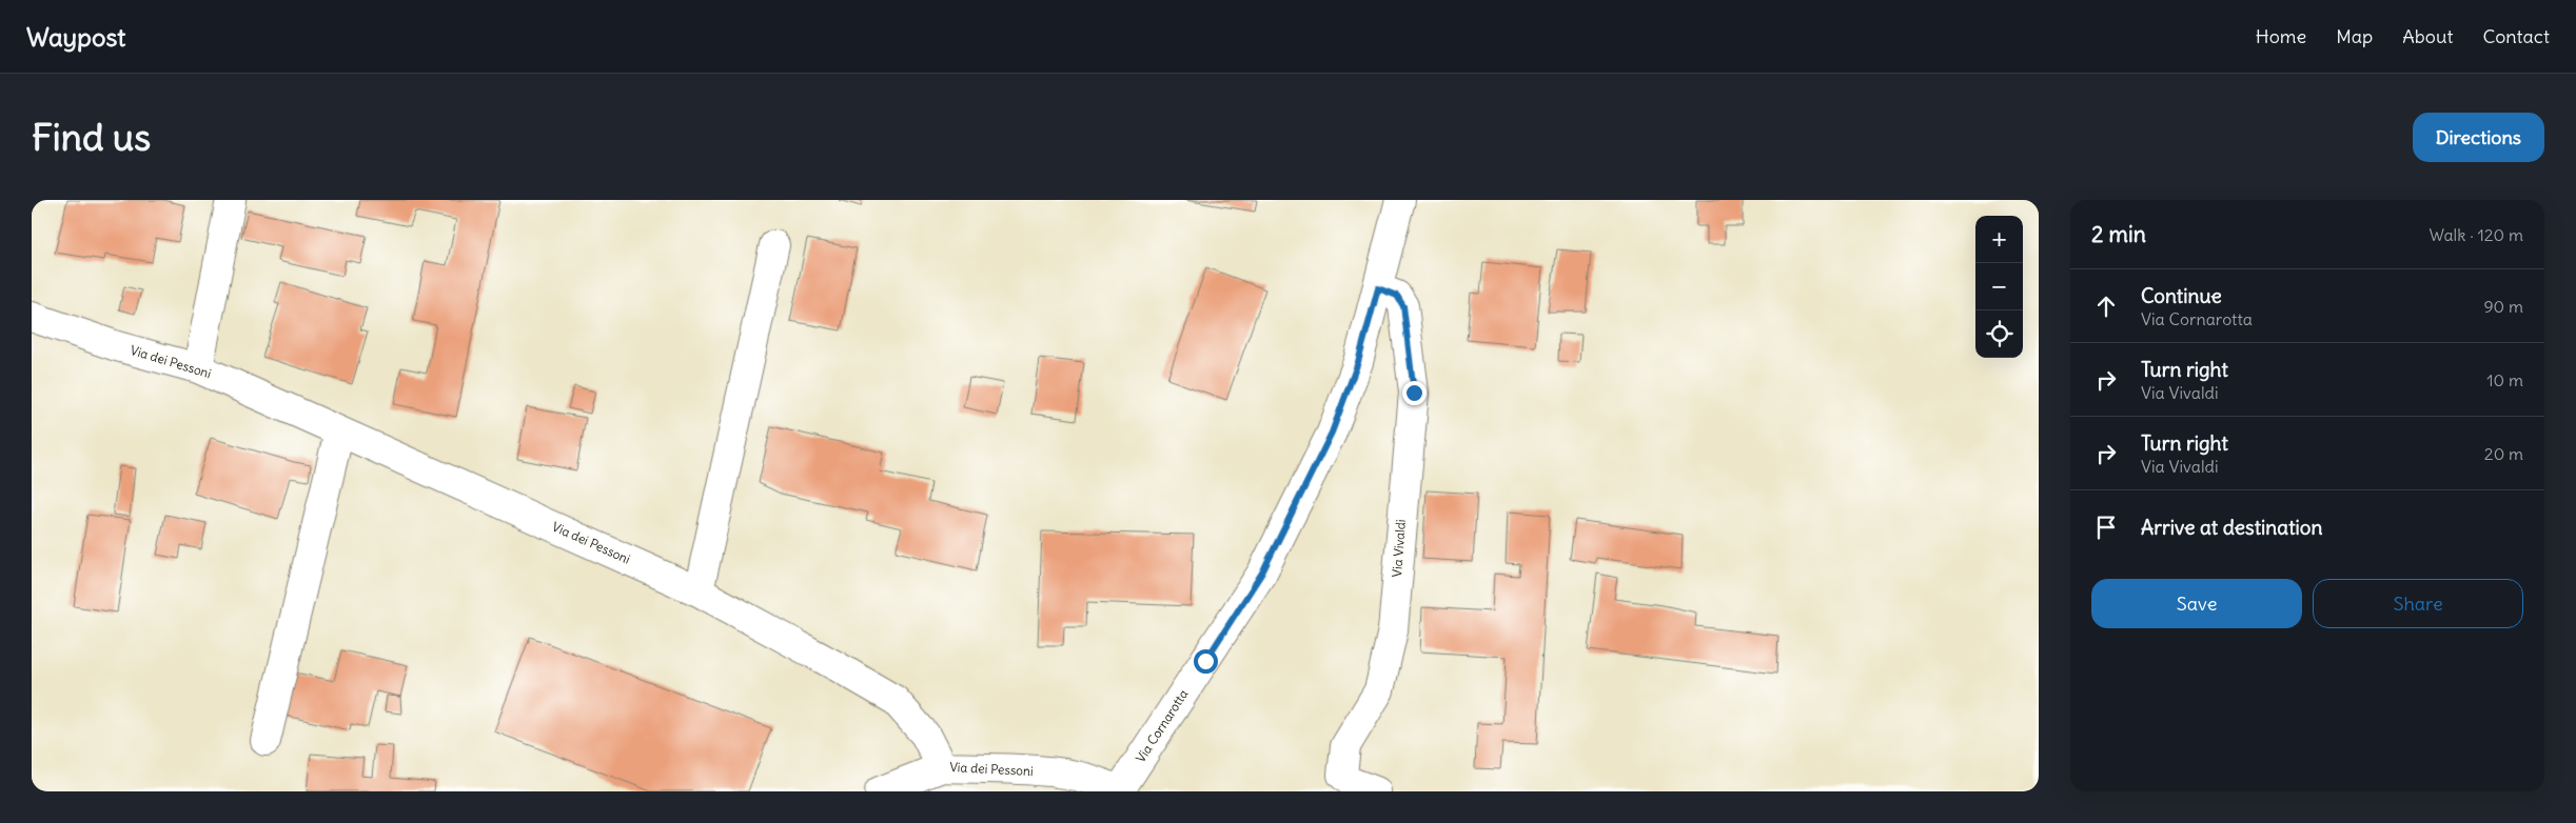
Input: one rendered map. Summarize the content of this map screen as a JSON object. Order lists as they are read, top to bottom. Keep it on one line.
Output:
{"streets":{"street":["Via dei Pessoni","Via Vivaldi","Via Cornarotta"]},"crossings":[["Via dei Pessoni","Via Cornarotta"],["Via Vivaldi","Via Cornarotta"]],"page":{"header":"Waypost","nav":["Home","Map","About","Contact"],"buttons":["Directions",["Save","Share"]],"title":"Find us","heading":["2 min","Walk · 120 m"],"map_buttons":["+","−"],"list":[["Continue","Via Cornarotta","90 m"],["Turn right","Via Vivaldi","10 m"],["Turn right","Via Vivaldi","20 m"],"Arrive at destination"]}}
